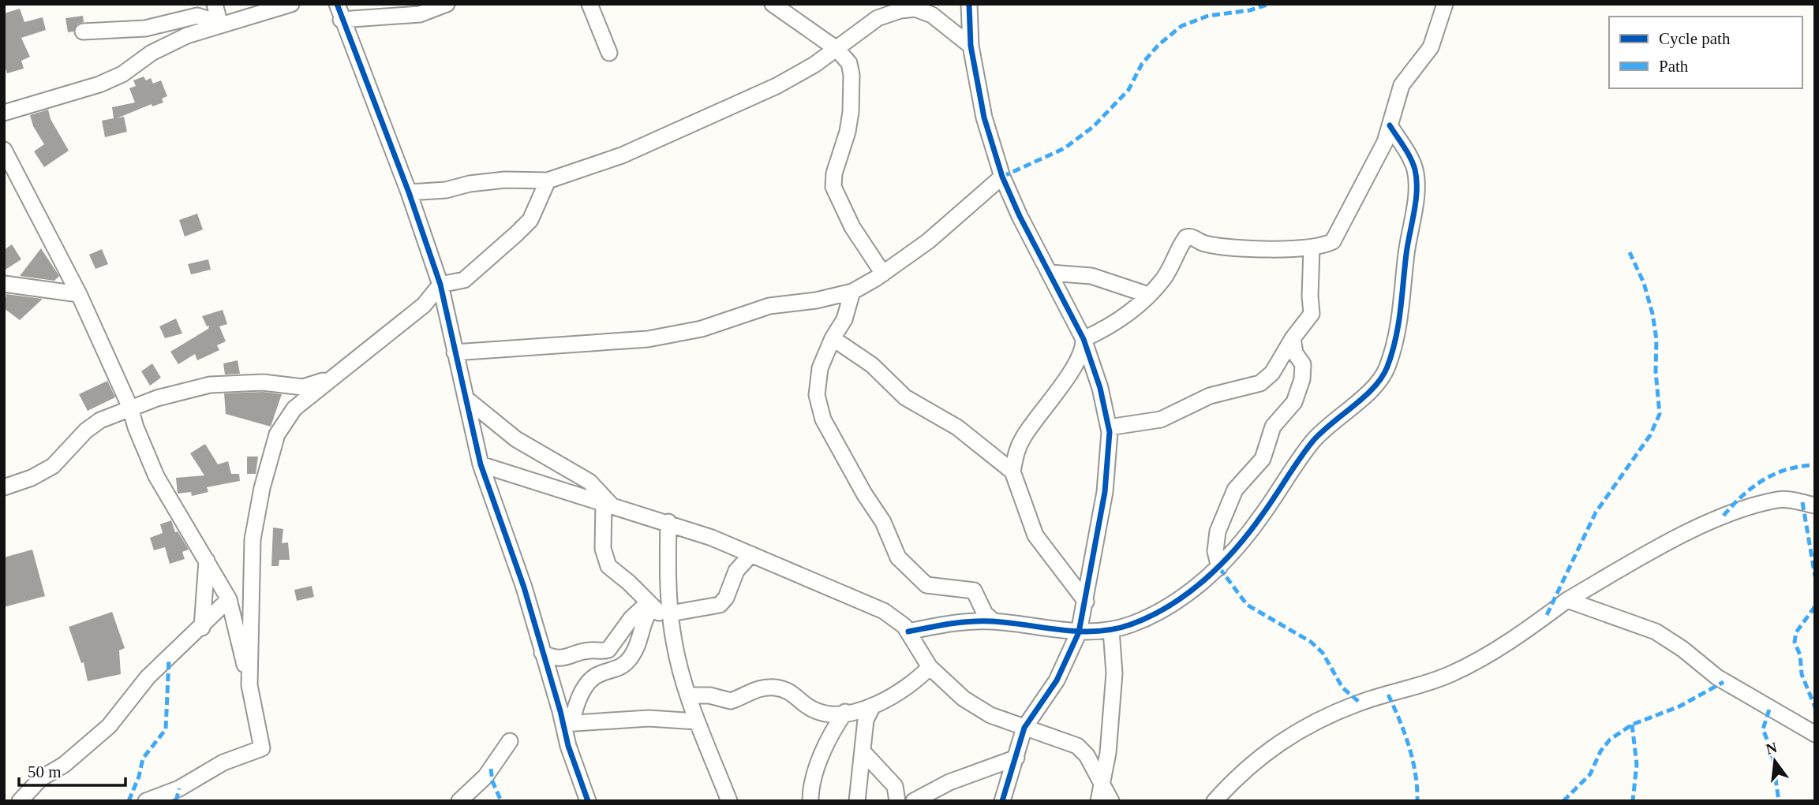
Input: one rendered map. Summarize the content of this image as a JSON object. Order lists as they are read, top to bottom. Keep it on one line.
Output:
{"legend":["Cycle path","Path"],"scale_bar":"50 m","north":"top"}
